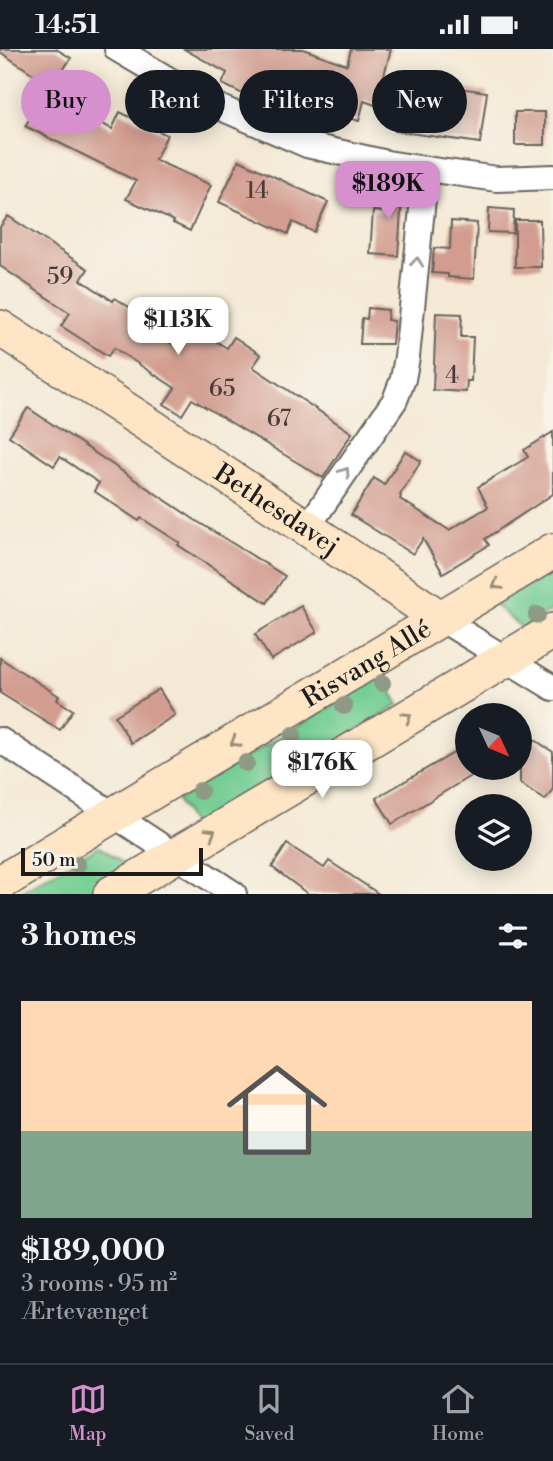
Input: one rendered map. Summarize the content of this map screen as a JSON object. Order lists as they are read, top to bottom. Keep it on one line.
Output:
{"streets":{"street":["Bethesdavej","Risvang Allé"]},"crossings":[["Bethesdavej","Risvang Allé"]],"house_numbers":["14","59","4","65","67"],"scale_bar":"50 m","north":"bottom right","page":{"status":"14:51","chip":["Buy","Rent","Filters","New"],"price":["$189K","$113K","$176K"],"scale":"50 m","heading":"3 homes","list":[{"name":"$189,000","note":"3 rooms · 95 m² · Ærtevænget"}],"tabs":["Map","Saved","Home"]}}
